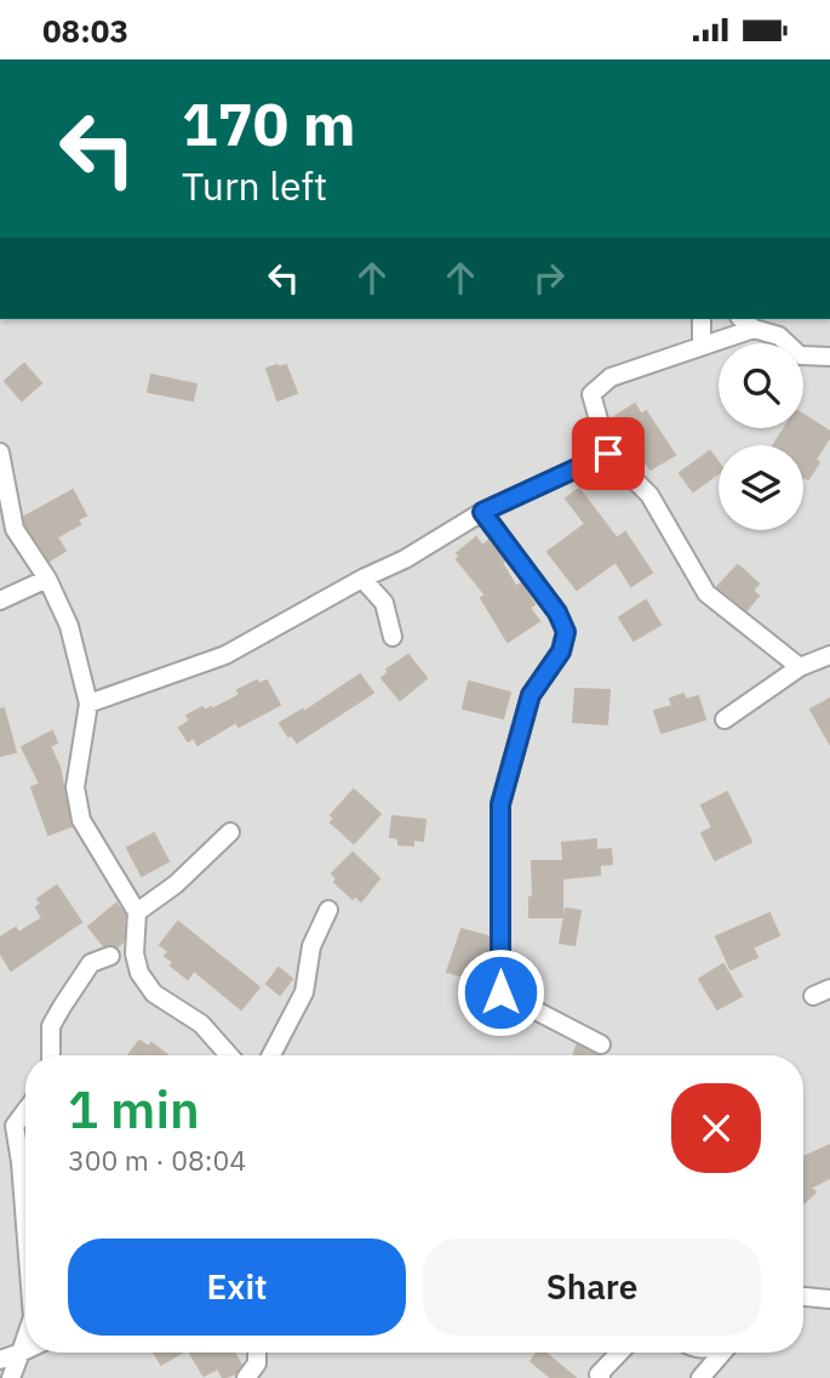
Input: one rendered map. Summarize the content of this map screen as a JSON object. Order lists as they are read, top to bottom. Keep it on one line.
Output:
{"page":{"status":"08:03","turn":["170 m","Turn left"],"heading":["1 min","300 m · 08:04"],"buttons":["Exit","Share"]}}
